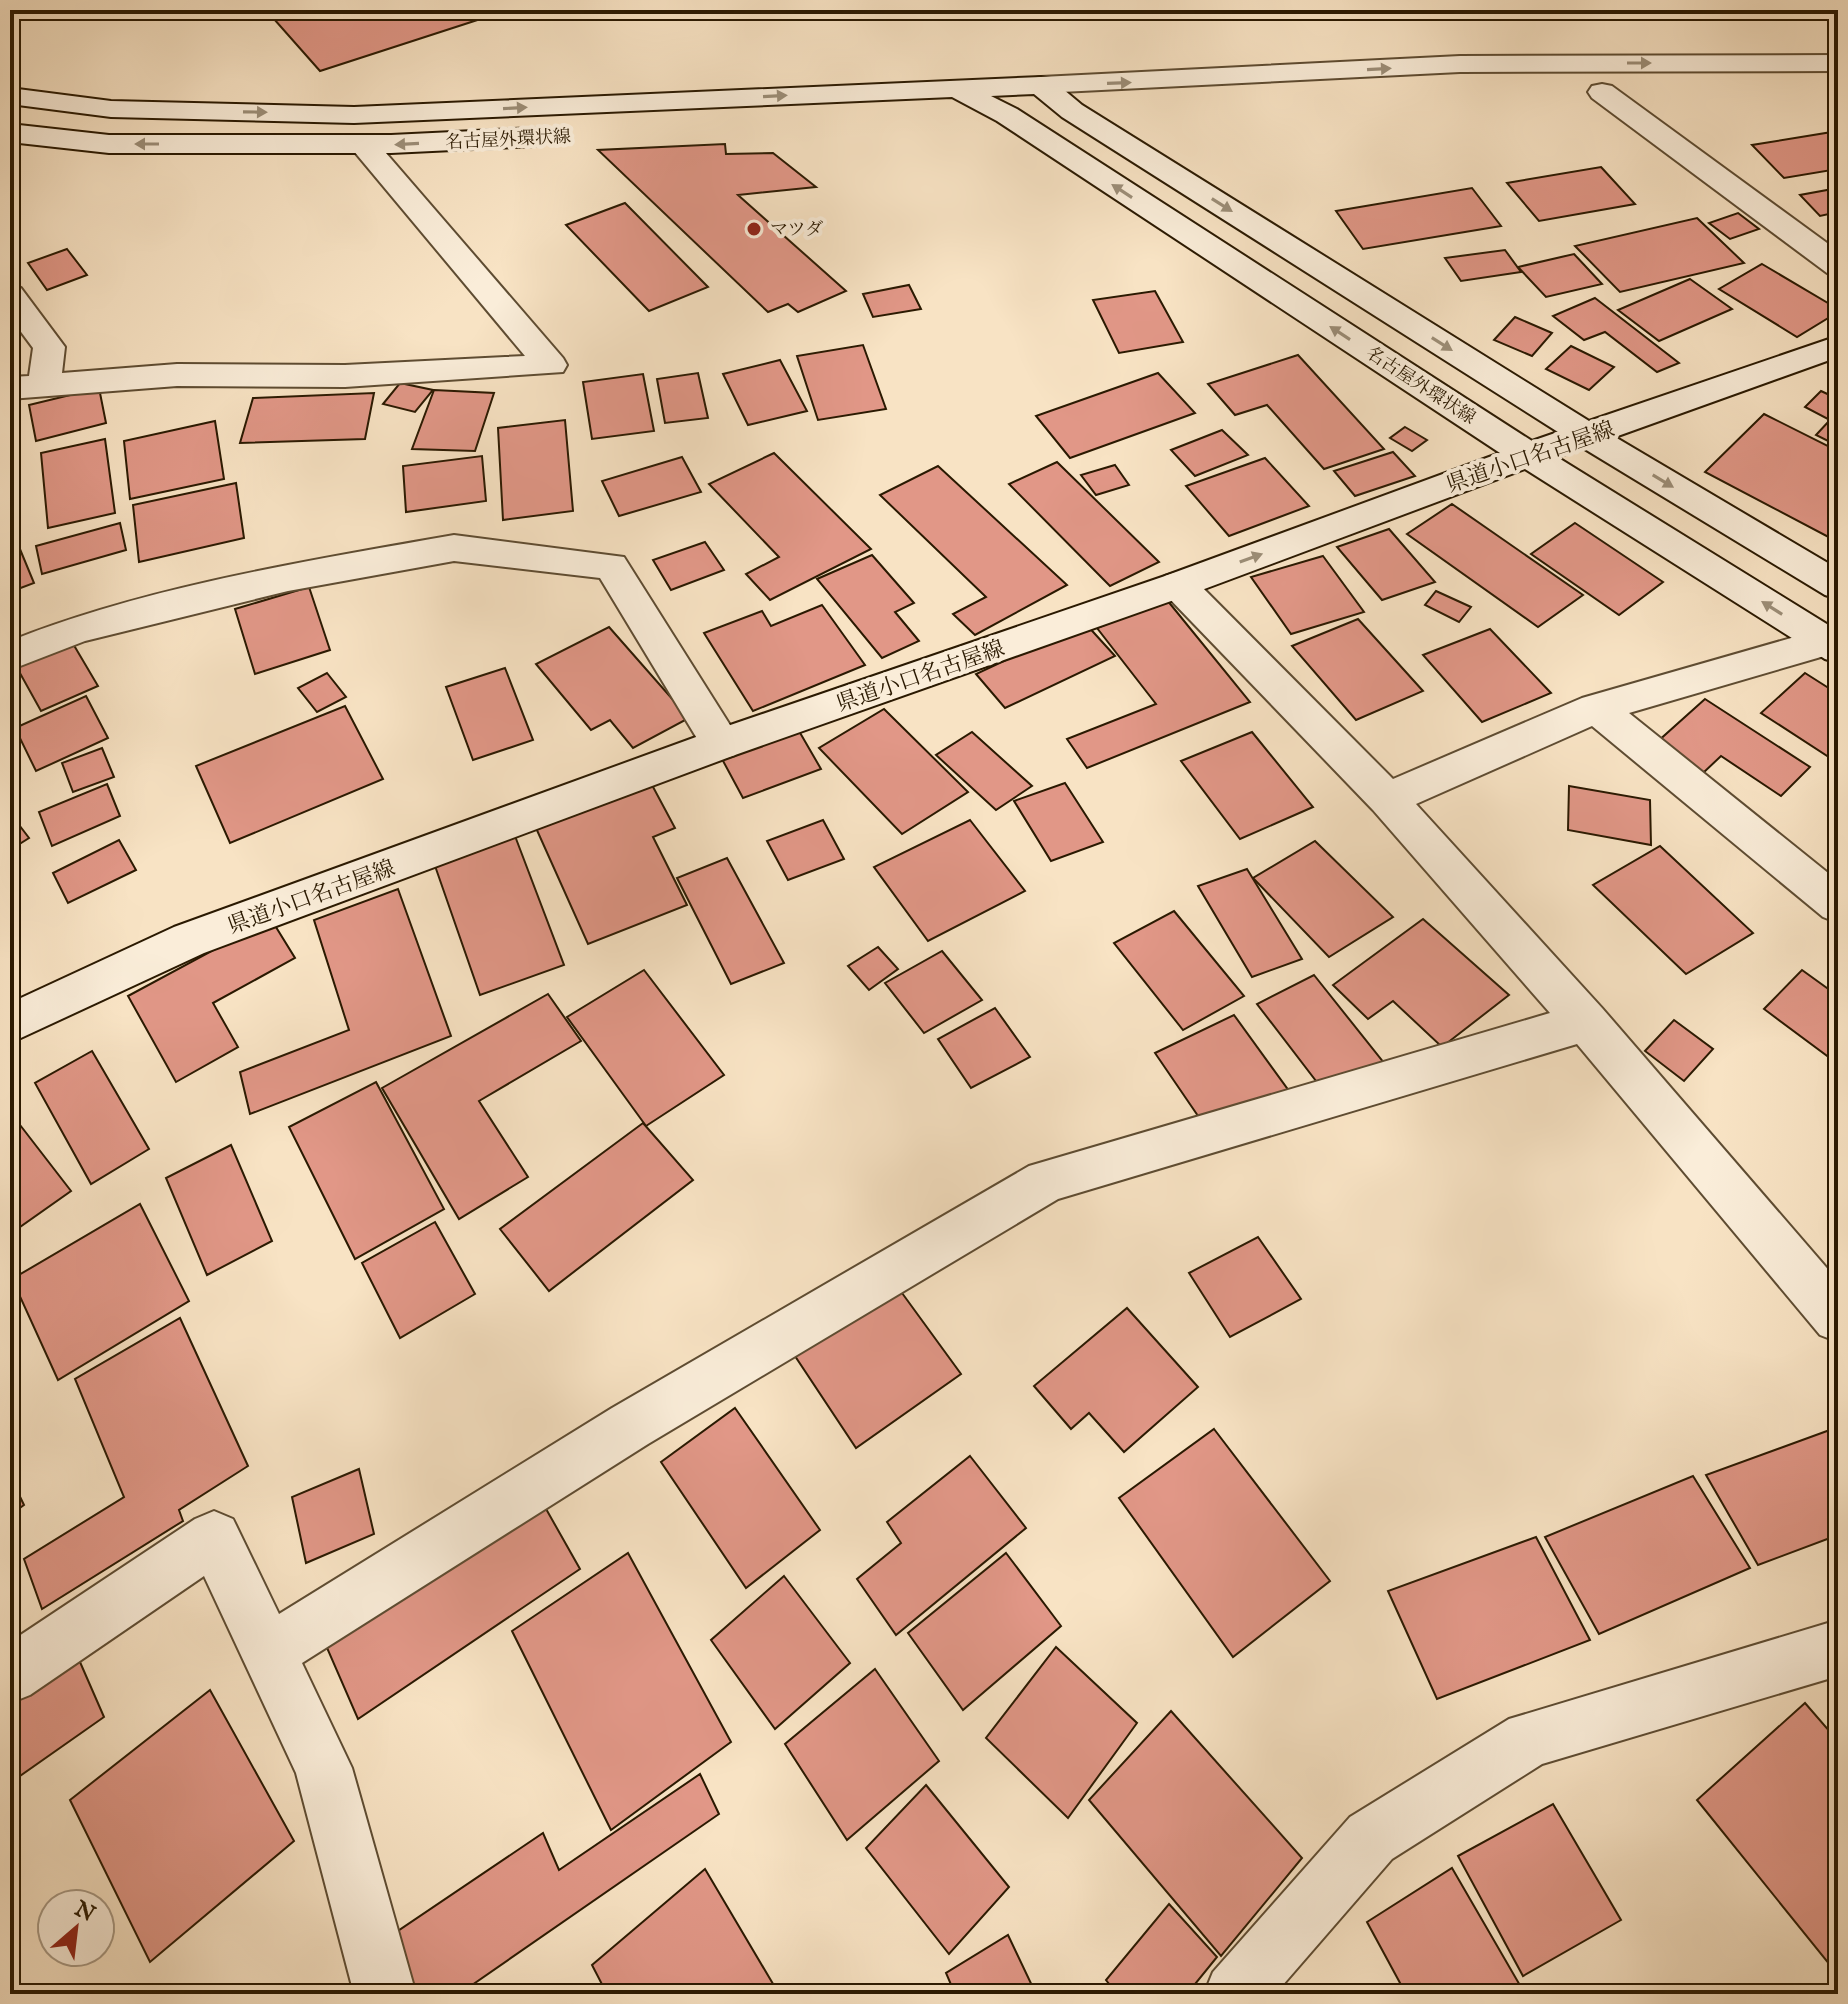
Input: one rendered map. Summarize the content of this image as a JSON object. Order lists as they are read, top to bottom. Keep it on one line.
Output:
{"streets":{"street":["名古屋外環状線","県道小口名古屋線"]},"crossings":[["名古屋外環状線","県道小口名古屋線"]],"places":["マツダ"],"north":"top right"}
